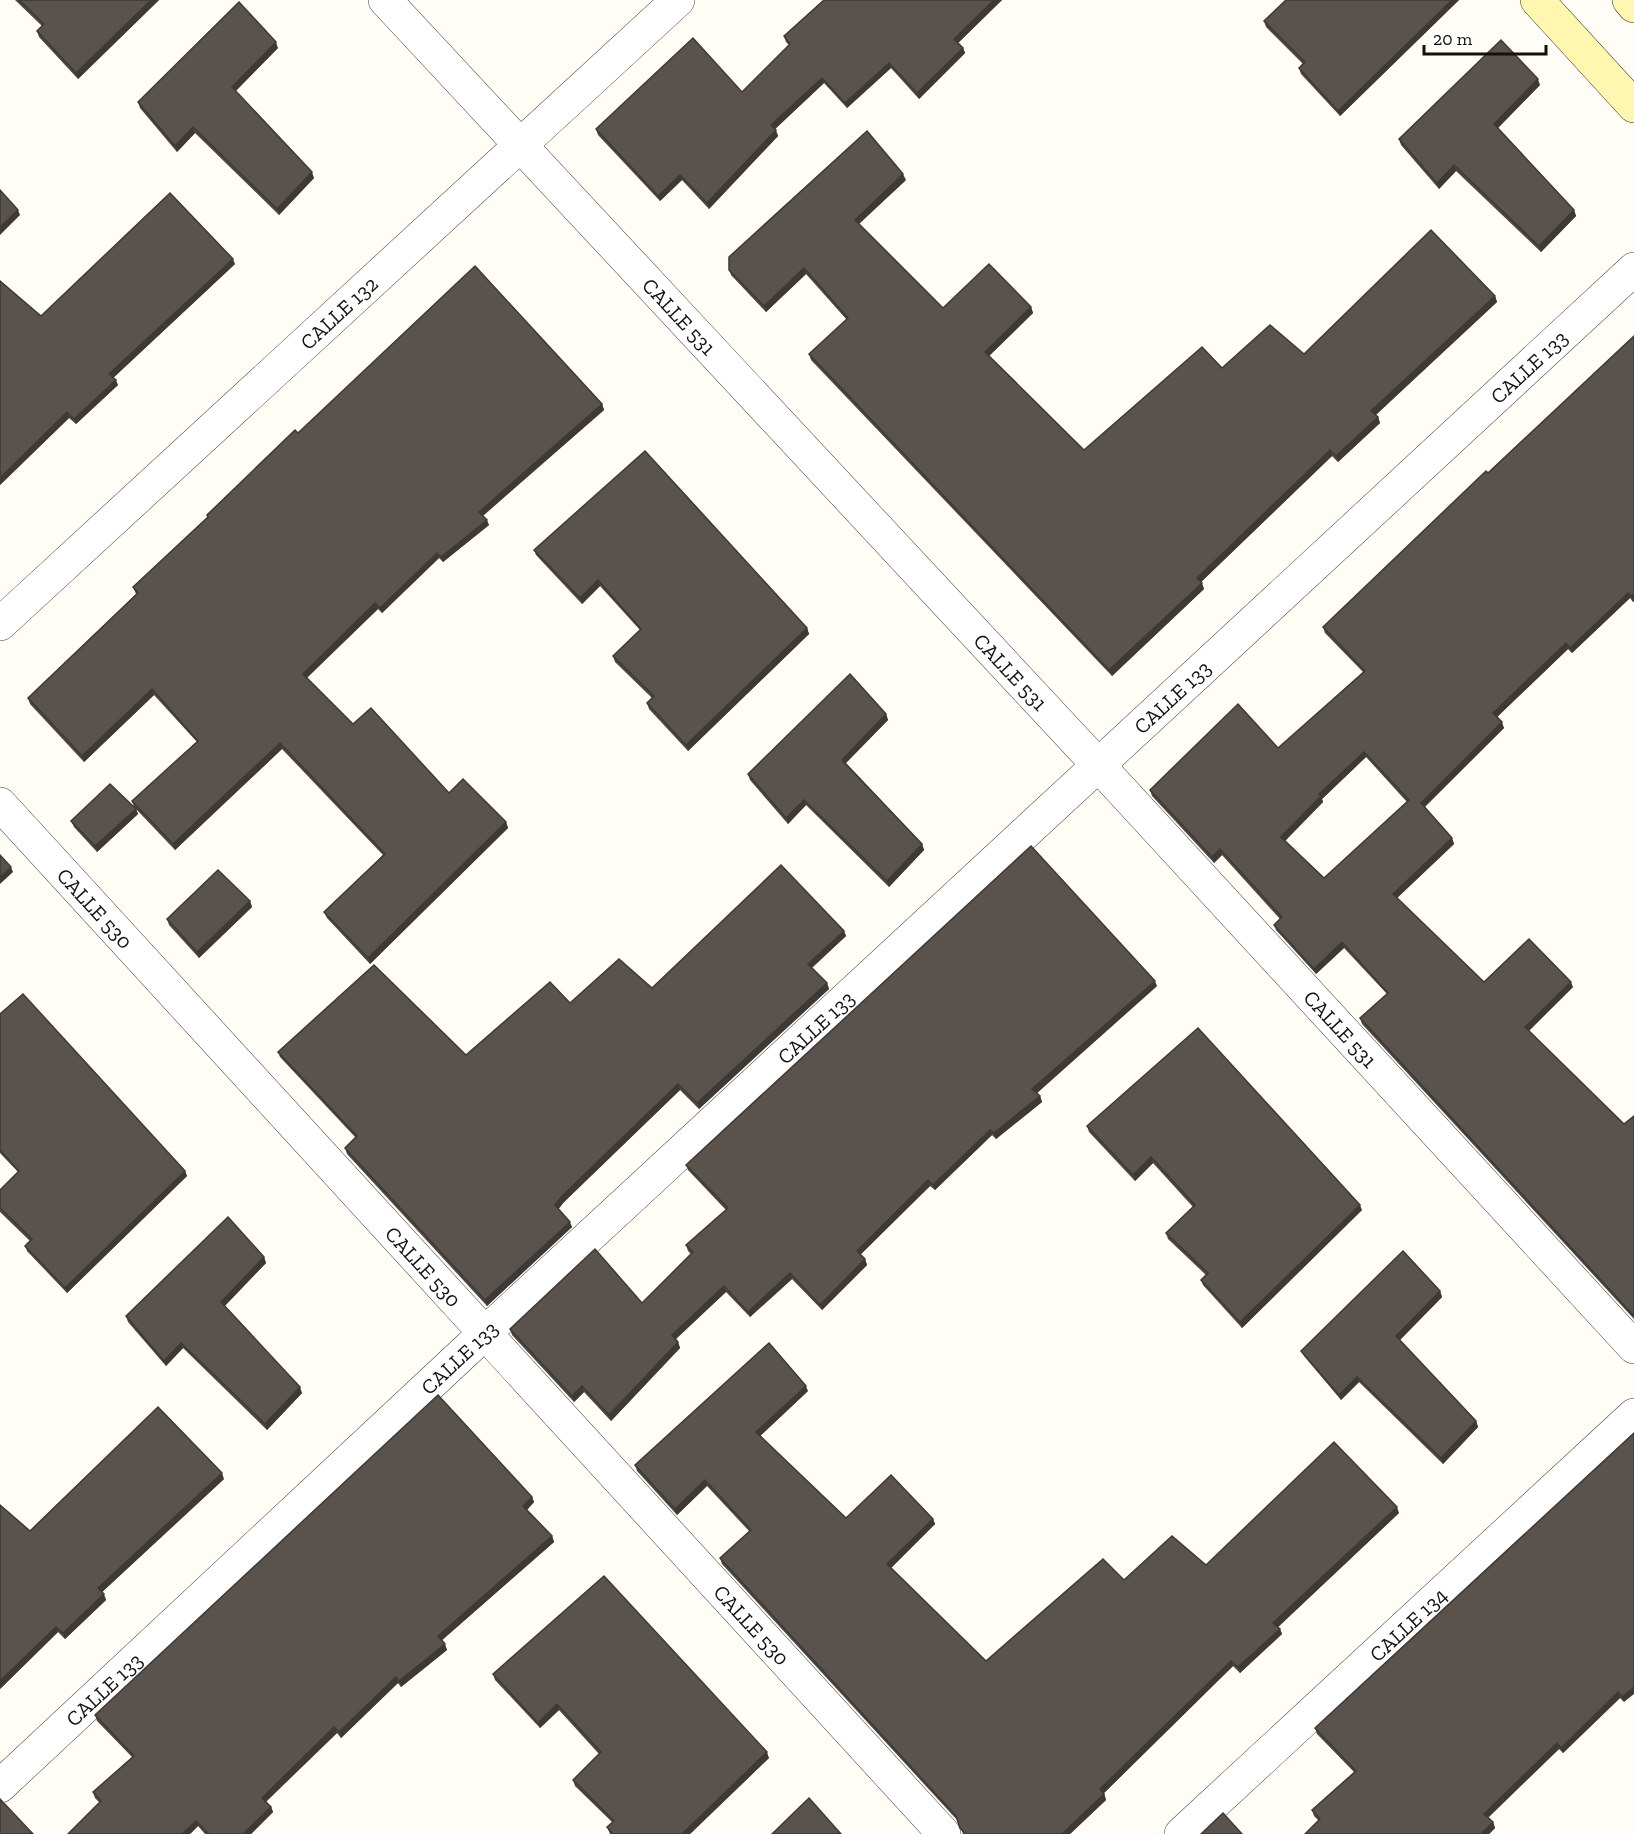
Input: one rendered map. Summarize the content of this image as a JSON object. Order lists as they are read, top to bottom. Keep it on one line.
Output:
{"streets":{"street":["CALLE 132","CALLE 531","CALLE 133","CALLE 530","CALLE 134"]},"crossings":[["CALLE 132","CALLE 531"],["CALLE 531","CALLE 133"],["CALLE 133","CALLE 530"]],"scale_bar":"20 m"}
